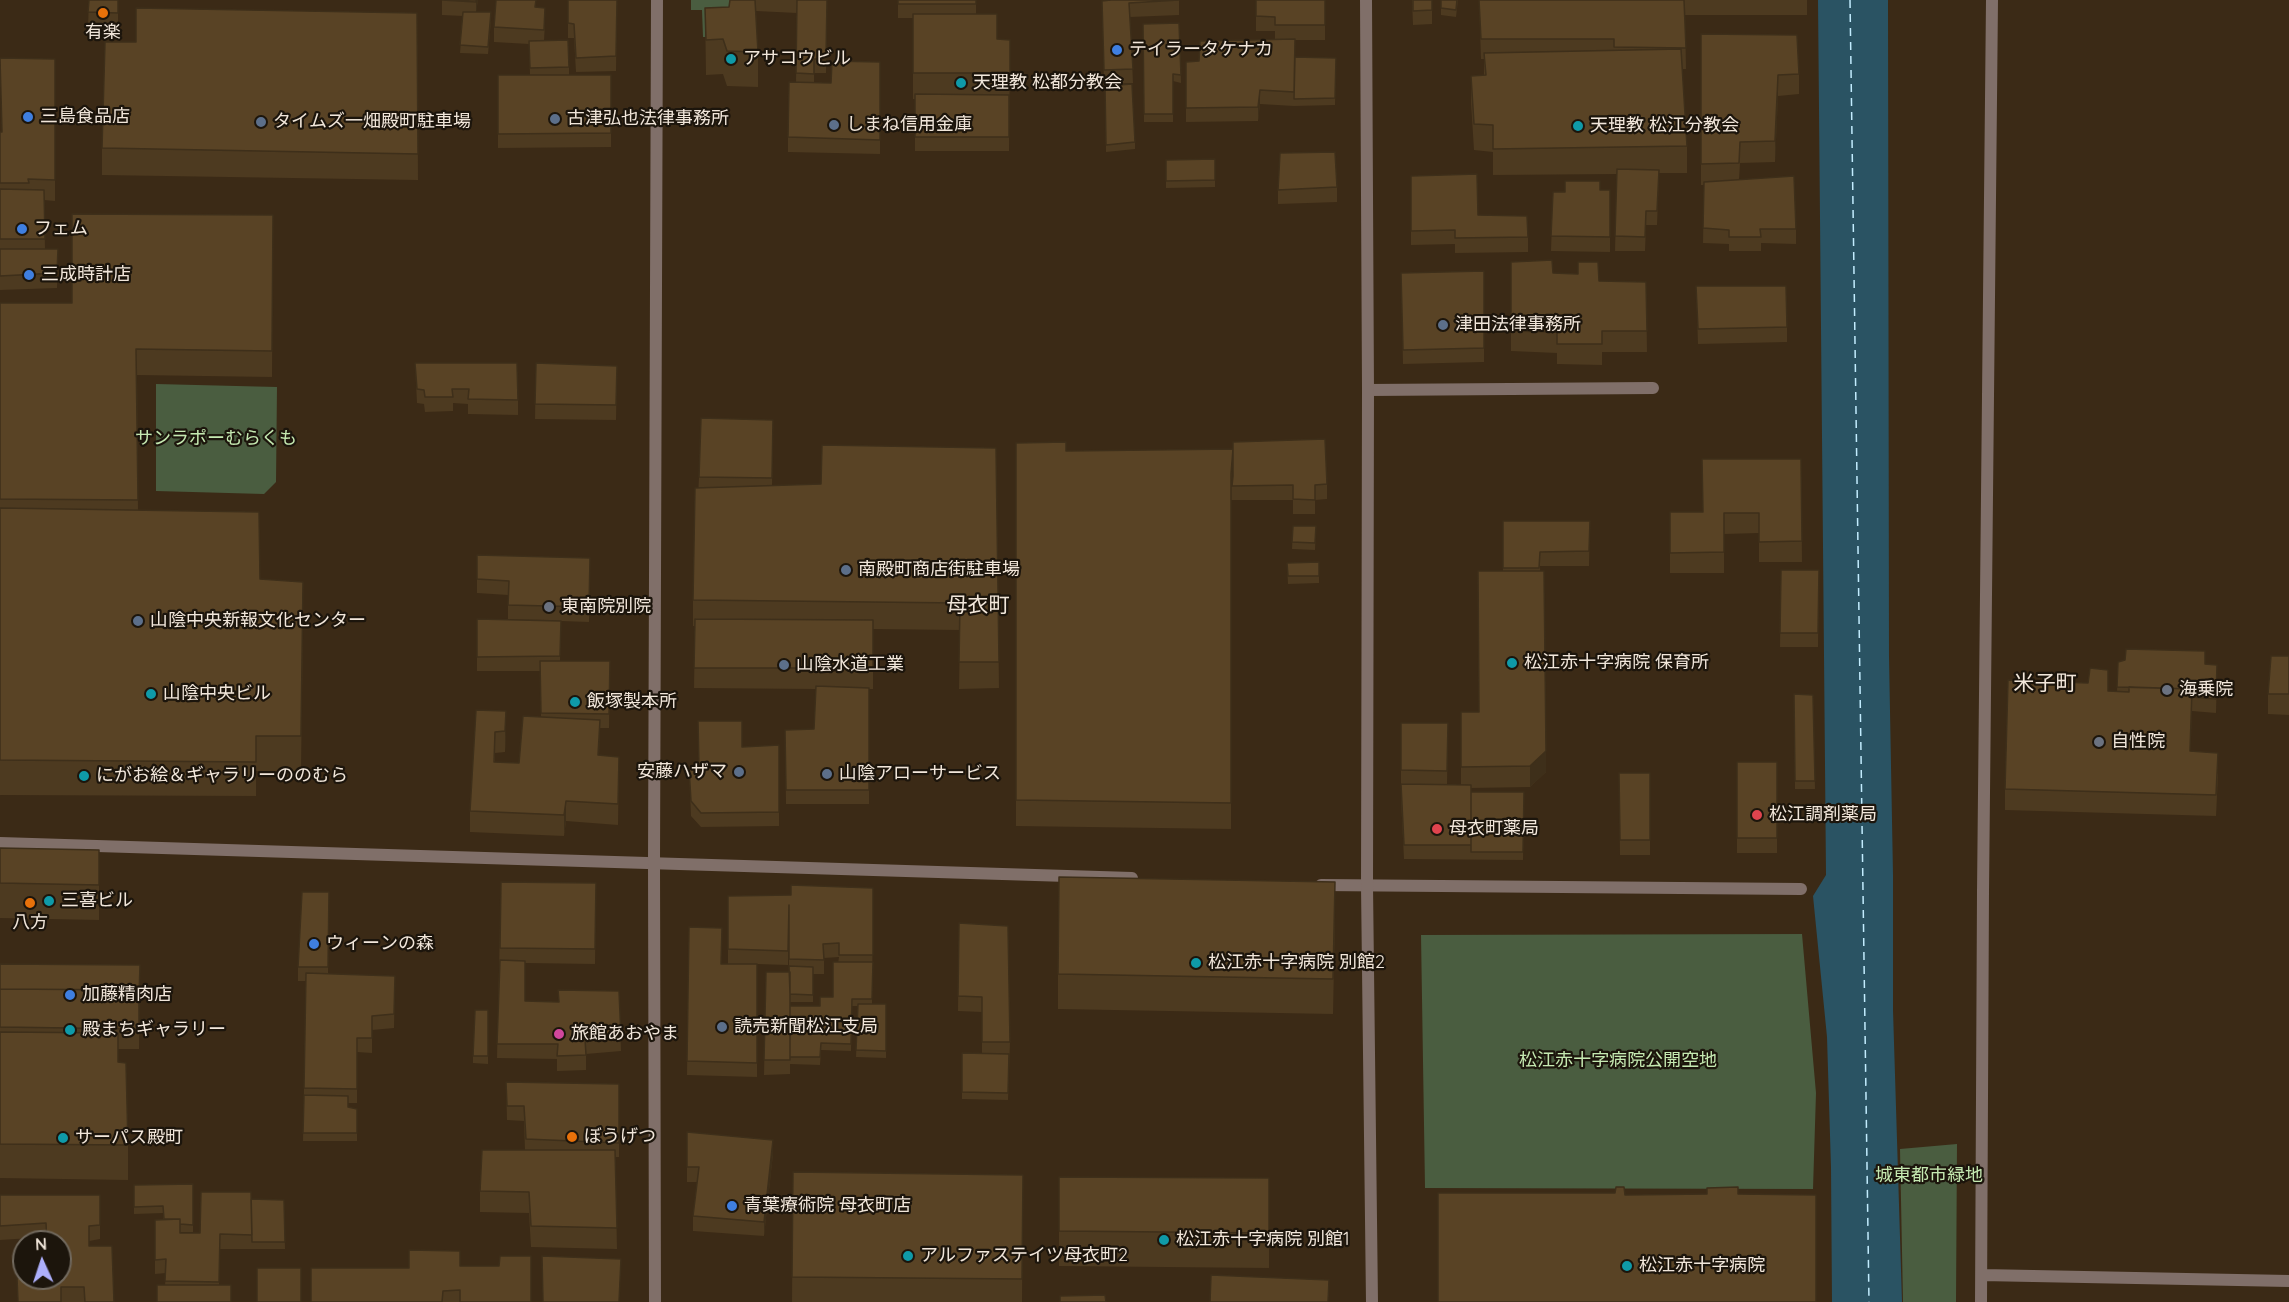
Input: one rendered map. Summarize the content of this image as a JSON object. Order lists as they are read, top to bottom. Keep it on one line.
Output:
{"districts":["母衣町","米子町"],"parks":["サンラポーむらくも","松江赤十字病院公開空地","城東都市緑地"],"places":["有楽","テイラータケナカ","アサコウビル","天理教 松都分教会","三島食品店","古津弘也法律事務所","タイムズ一畑殿町駐車場","しまね信用金庫","天理教 松江分教会","フェム","三成時計店","津田法律事務所","南殿町商店街駐車場","東南院別院","山陰中央新報文化センター","松江赤十字病院 保育所","山陰水道工業","海乗院","山陰中央ビル","飯塚製本所","自性院","安藤ハザマ","山陰アローサービス","にがお絵＆ギャラリーののむら","松江調剤薬局","母衣町薬局","三喜ビル","八方","ウィーンの森","松江赤十字病院 別館2","加藤精肉店","読売新聞松江支局","殿まちギャラリー","旅館あおやま","ぼうげつ","サーパス殿町","青葉療術院 母衣町店","松江赤十字病院 別館1","アルファステイツ母衣町2","松江赤十字病院"],"north":"top"}
